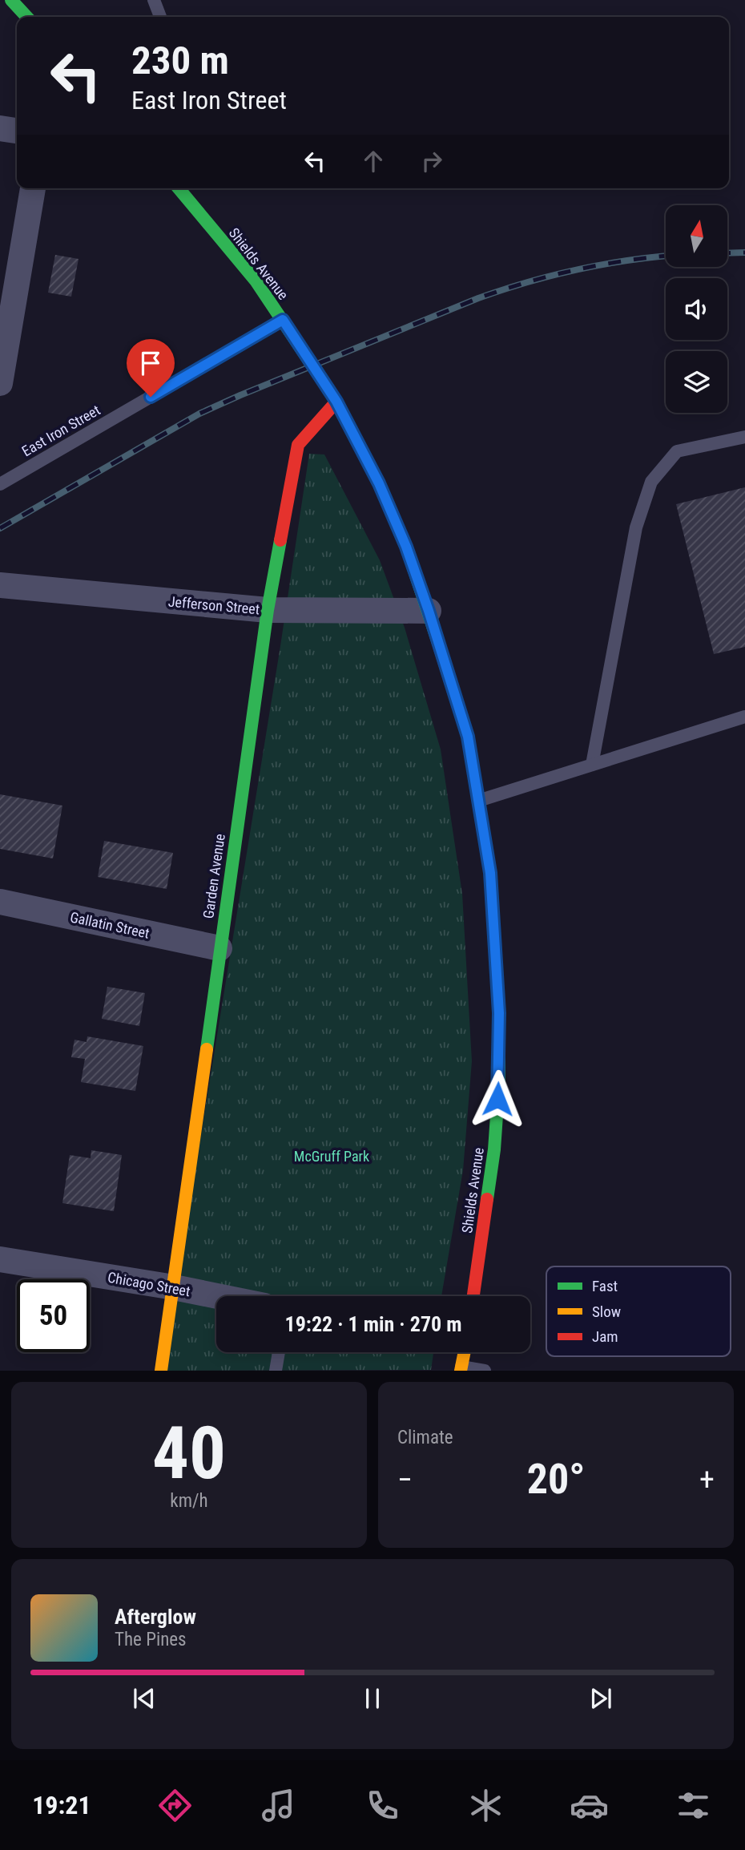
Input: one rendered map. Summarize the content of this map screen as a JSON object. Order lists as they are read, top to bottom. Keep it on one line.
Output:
{"streets":{"main road":["Shields Avenue","Garden Avenue"],"street":["Jefferson Street","Gallatin Street","Chicago Street"],"lane":["East Iron Street"]},"crossings":[["Shields Avenue","East Iron Street"],["Shields Avenue","Jefferson Street"],["Shields Avenue","Garden Avenue"],["Jefferson Street","Garden Avenue"],["Garden Avenue","Gallatin Street"],["Garden Avenue","Chicago Street"]],"parks":["McGruff Park"],"legend":["Fast","Slow","Jam"],"north":"top","page":{"turn":["230 m","East Iron Street"],"limit":"50","trip":"19:22 · 1 min · 270 m","tile":[["40","km/h"],"Climate"],"heat":["−","20°","+"],"song":["Afterglow","The Pines"],"tabs":"19:21"}}
